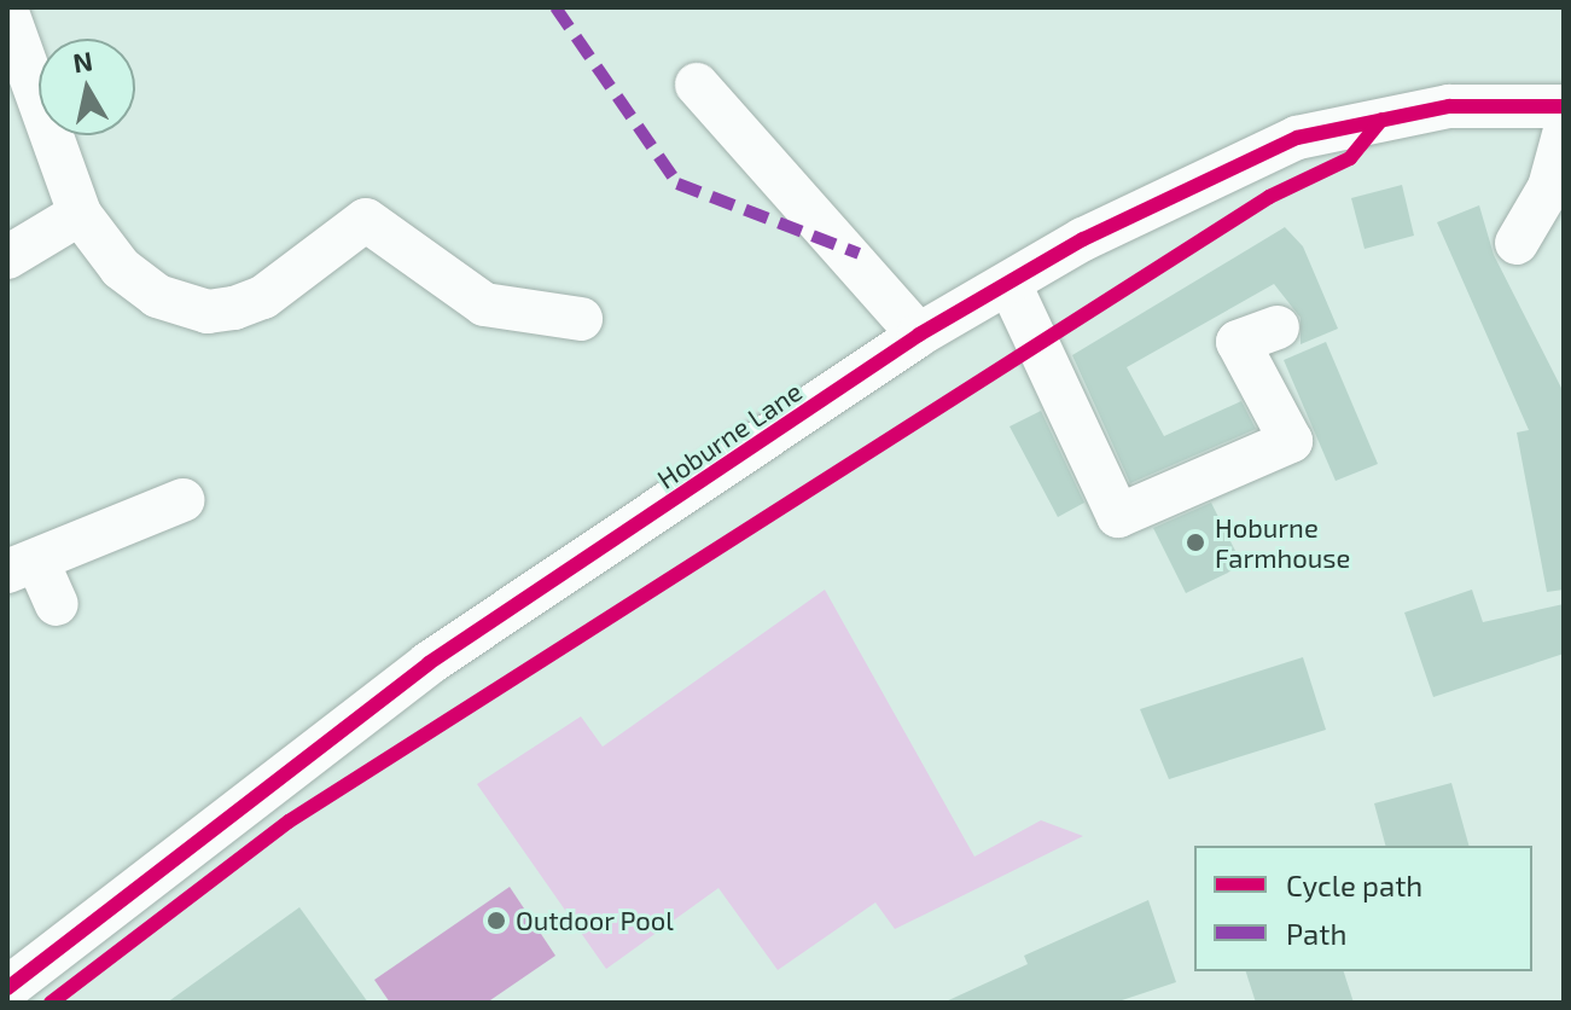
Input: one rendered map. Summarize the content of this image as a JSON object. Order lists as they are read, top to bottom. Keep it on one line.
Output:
{"streets":{"street":["Hoburne Lane"]},"places":["Hoburne Farmhouse","Outdoor Pool"],"legend":["Cycle path","Path"],"north":"top"}
